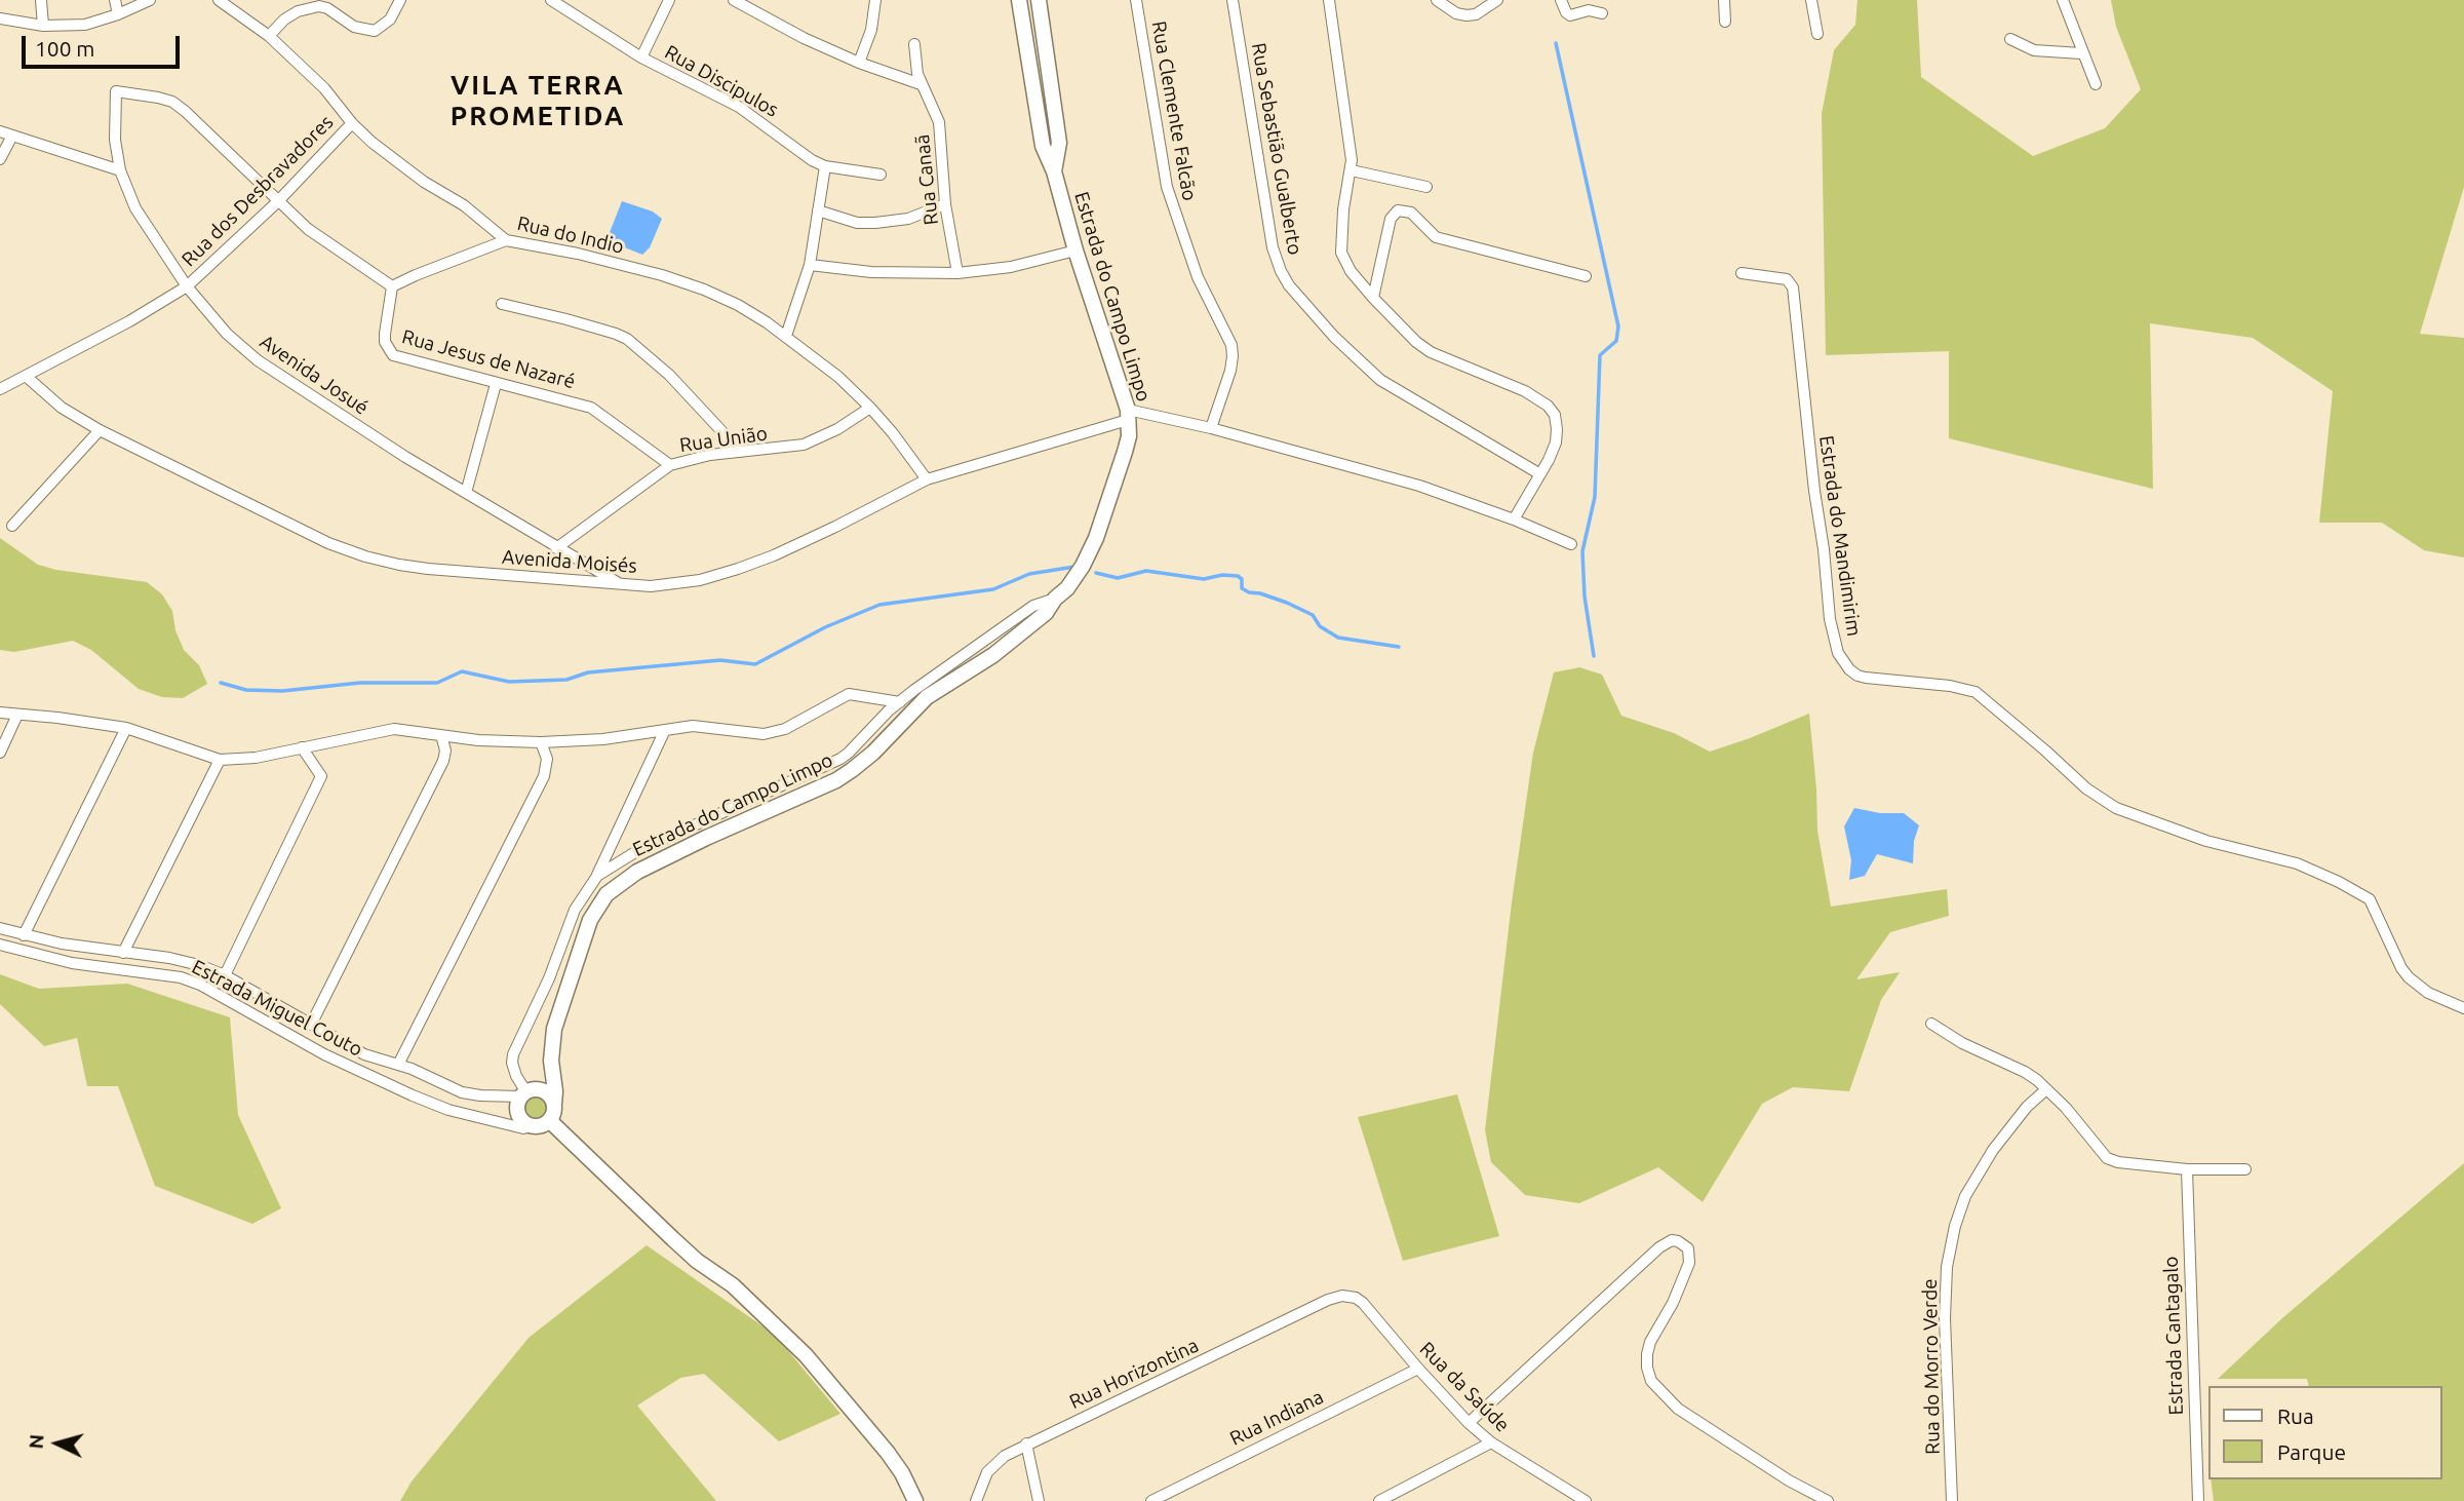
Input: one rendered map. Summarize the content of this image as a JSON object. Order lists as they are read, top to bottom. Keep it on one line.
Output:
{"streets":{"street":["Rua Discipulos","Rua Clemente Falcão","Rua Sebastião Gualberto","Rua Canaã","Rua dos Desbravadores","Rua do Indio","Estrada do Campo Limpo","Rua Jesus de Nazaré","Avenida Josué","Rua União","Estrada do Mandimirim","Avenida Moisés","Estrada Miguel Couto","Estrada Cantagalo","Rua do Morro Verde","Rua Horizontina","Rua da Saúde","Rua Indiana"]},"crossings":[["Rua dos Desbravadores","Rua do Indio"],["Rua dos Desbravadores","Avenida Josué"],["Rua dos Desbravadores","Avenida Moisés"],["Rua do Indio","Rua União"],["Rua do Indio","Avenida Moisés"],["Estrada do Campo Limpo","Avenida Moisés"],["Estrada do Campo Limpo","Estrada Miguel Couto"],["Rua Jesus de Nazaré","Rua União"],["Avenida Josué","Rua União"],["Avenida Josué","Avenida Moisés"],["Rua Horizontina","Rua da Saúde"],["Rua da Saúde","Rua Indiana"]],"districts":["VILA TERRA PROMETIDA"],"legend":["Rua","Parque"],"scale_bar":"100 m","north":"left"}
